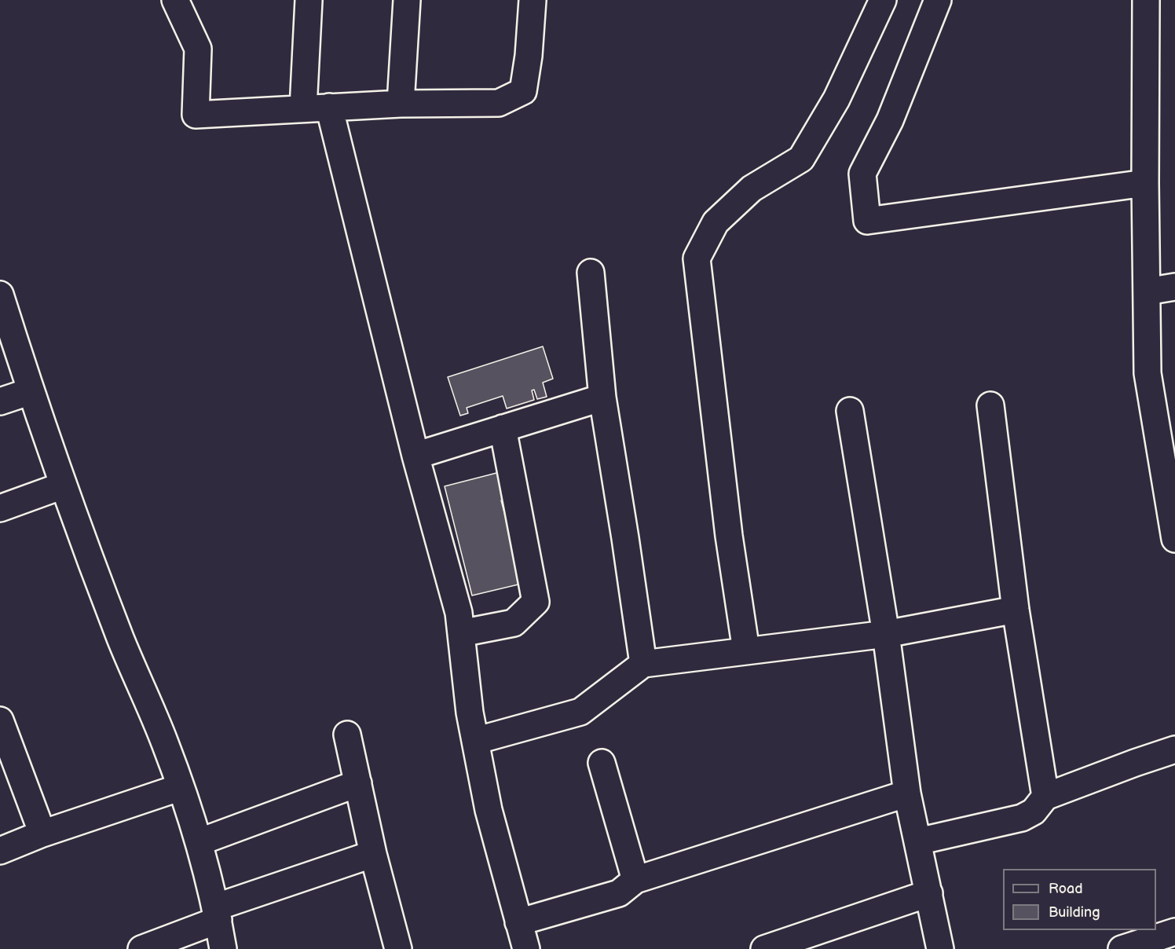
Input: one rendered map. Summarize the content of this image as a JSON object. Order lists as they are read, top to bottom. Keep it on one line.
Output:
{"legend":["Road","Building"]}
